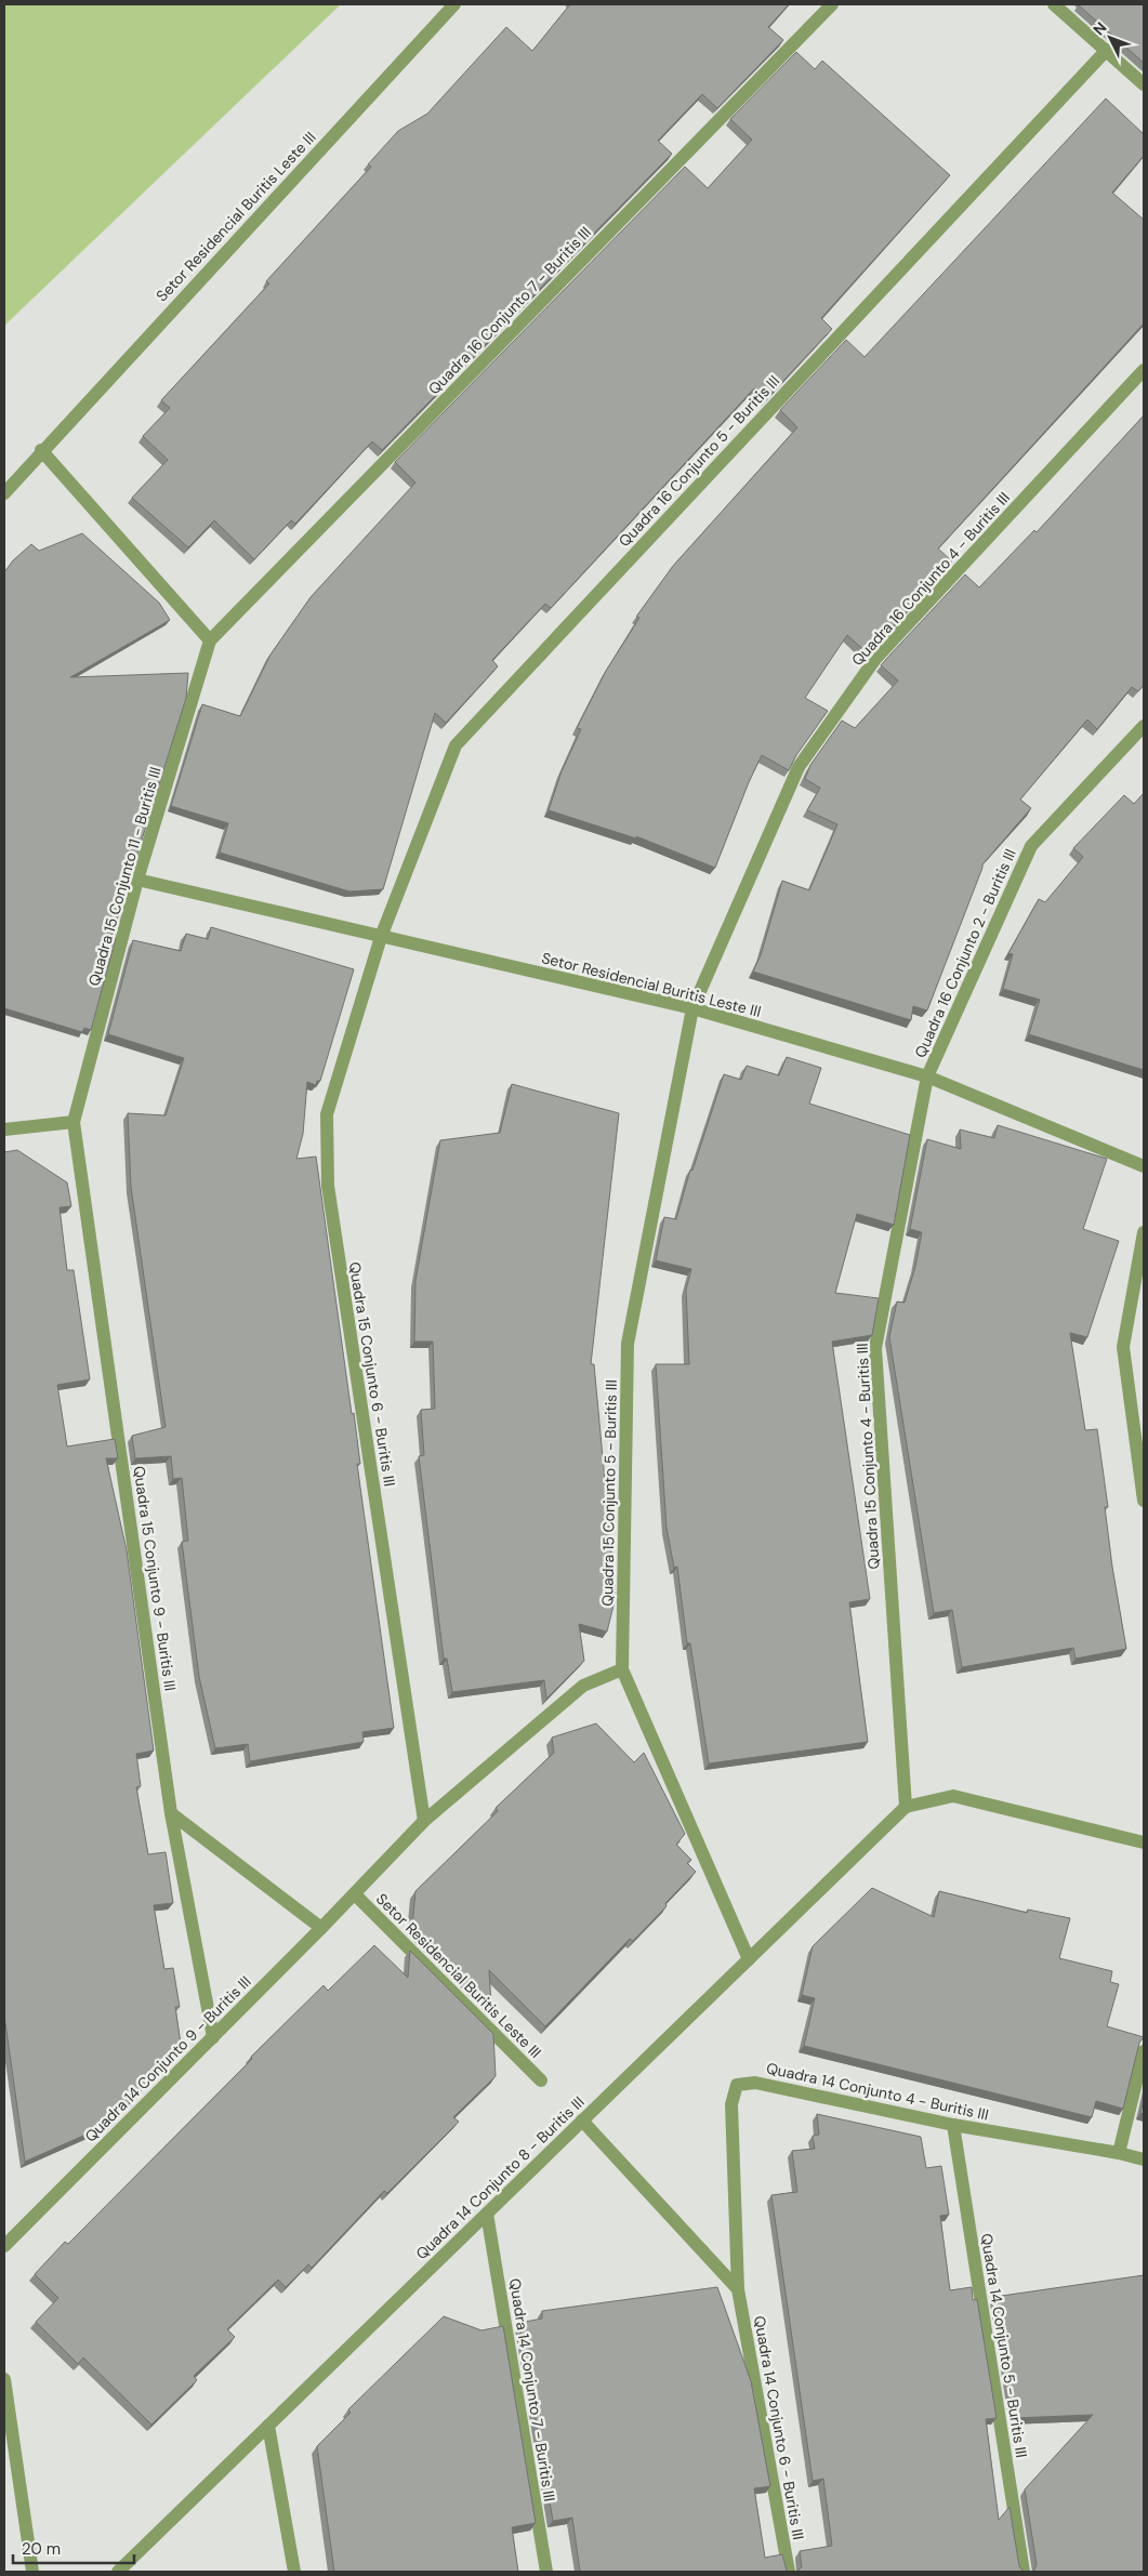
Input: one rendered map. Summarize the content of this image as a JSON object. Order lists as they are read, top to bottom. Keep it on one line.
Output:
{"streets":{"street":["Setor Residencial Buritis Leste III","Quadra 16 Conjunto 7 - Buritis III","Quadra 16 Conjunto 5 - Buritis III","Quadra 16 Conjunto 4 - Buritis III","Quadra 15 Conjunto 11 - Buritis III","Quadra 16 Conjunto 2 - Buritis III","Quadra 15 Conjunto 6 - Buritis III","Quadra 15 Conjunto 4 - Buritis III","Quadra 15 Conjunto 5 - Buritis III","Quadra 15 Conjunto 9 - Buritis III","Quadra 14 Conjunto 9 - Buritis III","Quadra 14 Conjunto 4 - Buritis III","Quadra 14 Conjunto 8 - Buritis III","Quadra 14 Conjunto 5 - Buritis III","Quadra 14 Conjunto 7 - Buritis III","Quadra 14 Conjunto 6 - Buritis III"]},"crossings":[["Setor Residencial Buritis Leste III","Quadra 16 Conjunto 5 - Buritis III"],["Setor Residencial Buritis Leste III","Quadra 16 Conjunto 4 - Buritis III"],["Setor Residencial Buritis Leste III","Quadra 15 Conjunto 11 - Buritis III"],["Setor Residencial Buritis Leste III","Quadra 16 Conjunto 2 - Buritis III"],["Setor Residencial Buritis Leste III","Quadra 15 Conjunto 6 - Buritis III"],["Setor Residencial Buritis Leste III","Quadra 15 Conjunto 4 - Buritis III"],["Setor Residencial Buritis Leste III","Quadra 15 Conjunto 5 - Buritis III"],["Setor Residencial Buritis Leste III","Quadra 14 Conjunto 9 - Buritis III"],["Quadra 16 Conjunto 7 - Buritis III","Quadra 15 Conjunto 11 - Buritis III"],["Quadra 16 Conjunto 5 - Buritis III","Quadra 15 Conjunto 6 - Buritis III"],["Quadra 16 Conjunto 4 - Buritis III","Quadra 15 Conjunto 5 - Buritis III"],["Quadra 15 Conjunto 11 - Buritis III","Quadra 15 Conjunto 9 - Buritis III"],["Quadra 16 Conjunto 2 - Buritis III","Quadra 15 Conjunto 4 - Buritis III"],["Quadra 15 Conjunto 4 - Buritis III","Quadra 14 Conjunto 8 - Buritis III"],["Quadra 15 Conjunto 5 - Buritis III","Quadra 14 Conjunto 8 - Buritis III"],["Quadra 15 Conjunto 9 - Buritis III","Quadra 14 Conjunto 9 - Buritis III"],["Quadra 14 Conjunto 4 - Buritis III","Quadra 14 Conjunto 5 - Buritis III"],["Quadra 14 Conjunto 4 - Buritis III","Quadra 14 Conjunto 6 - Buritis III"],["Quadra 14 Conjunto 8 - Buritis III","Quadra 14 Conjunto 7 - Buritis III"]],"scale_bar":"20 m","north":"top left"}
